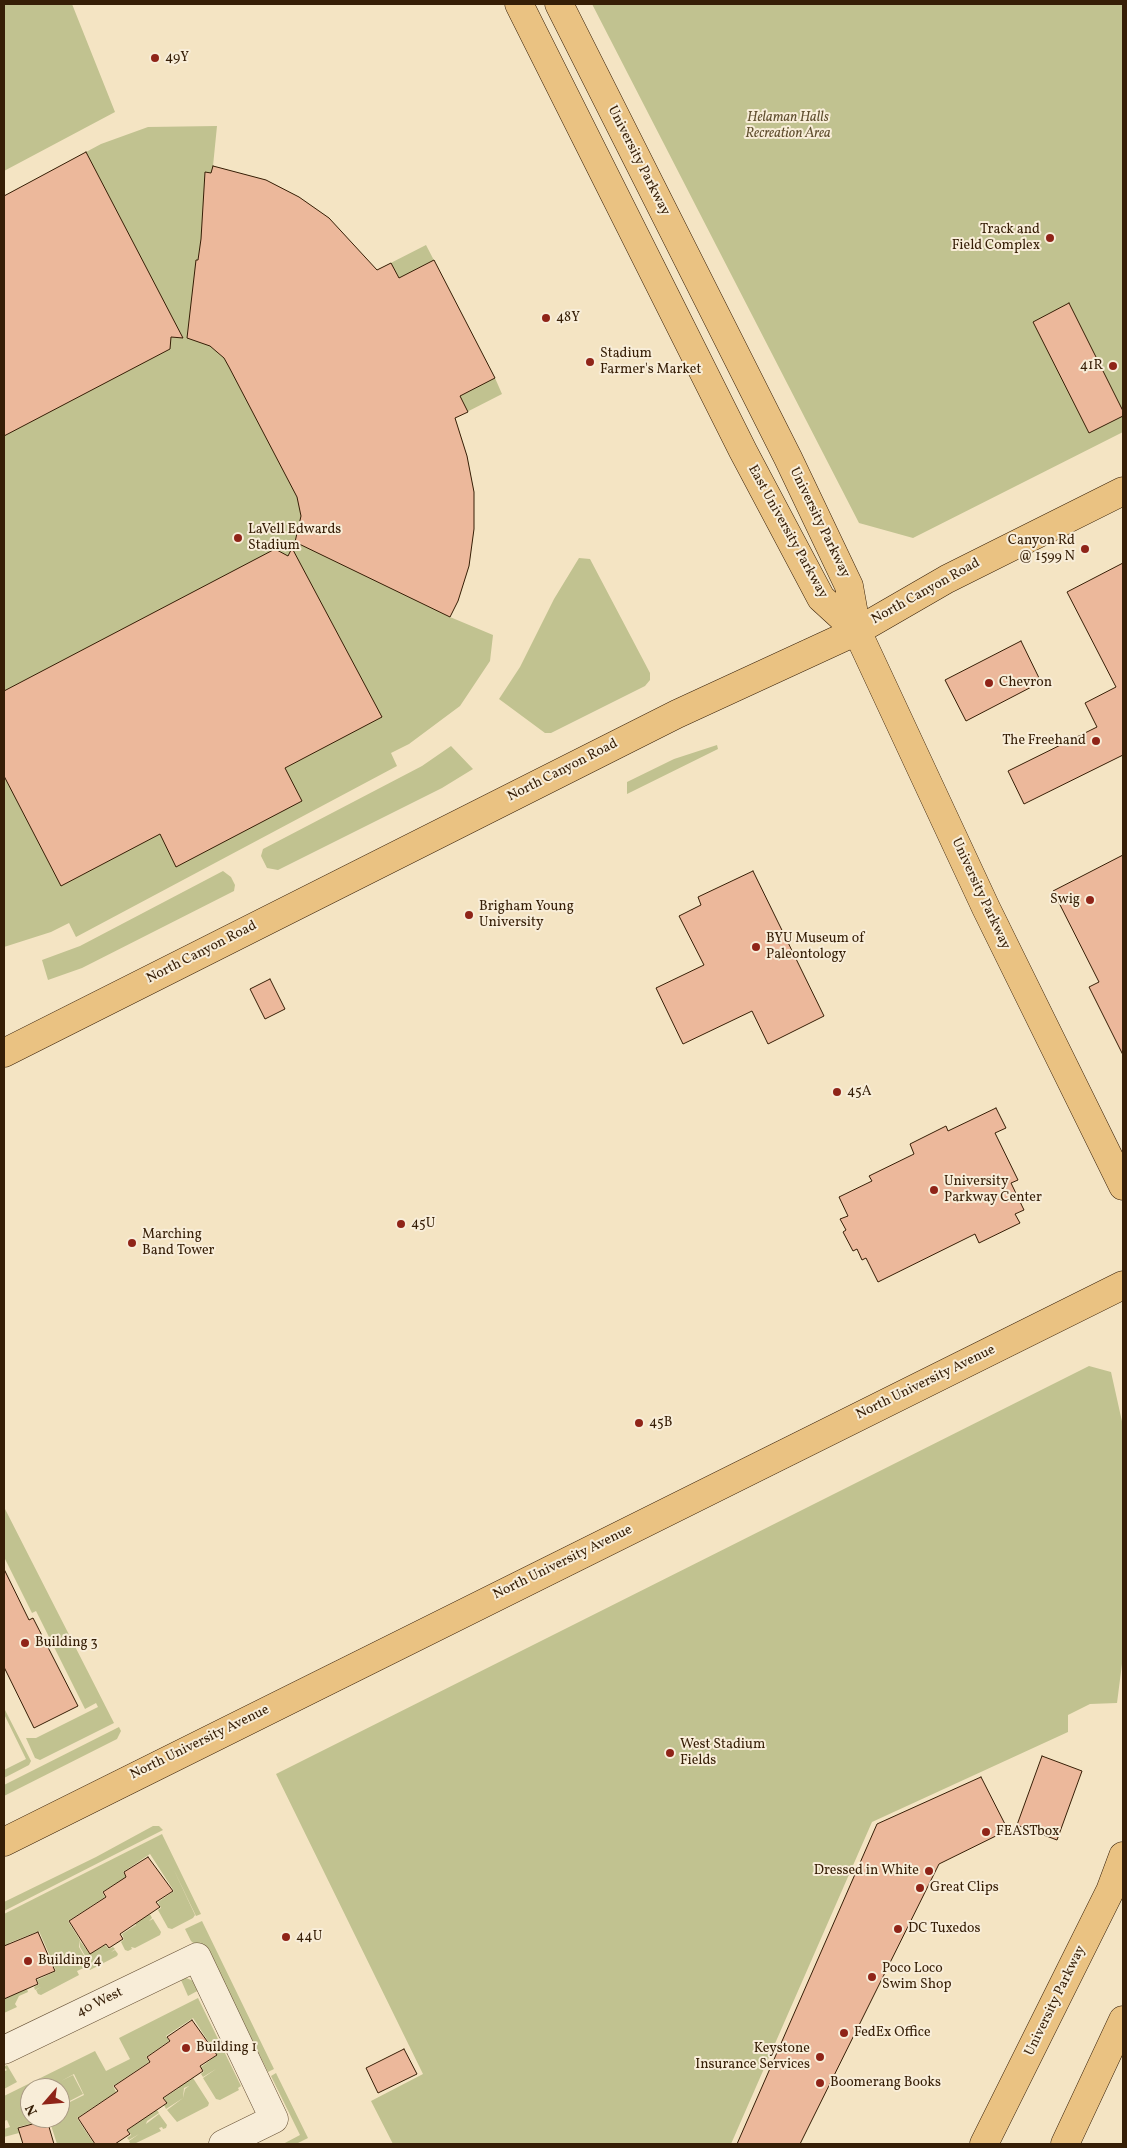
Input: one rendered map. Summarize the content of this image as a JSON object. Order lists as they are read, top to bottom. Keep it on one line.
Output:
{"streets":{"main road":["University Parkway","East University Parkway","North Canyon Road","North University Avenue"],"street":["40 West"]},"crossings":[["University Parkway","East University Parkway"],["University Parkway","North Canyon Road"],["East University Parkway","North Canyon Road"]],"parks":["Helaman Halls Recreation Area"],"places":["49Y","Track and Field Complex","48Y","Stadium Farmer's Market","41R","LaVell Edwards Stadium","Canyon Rd @ 1599 N","Chevron","The Freehand","Swig","Brigham Young University","BYU Museum of Paleontology","45A","University Parkway Center","45U","Marching Band Tower","45B","Building 3","West Stadium Fields","FEASTbox","Dressed in White","Great Clips","DC Tuxedos","44U","Building 4","Poco Loco Swim Shop","FedEx Office","Building 1","Keystone Insurance Services","Boomerang Books"],"north":"bottom left"}
